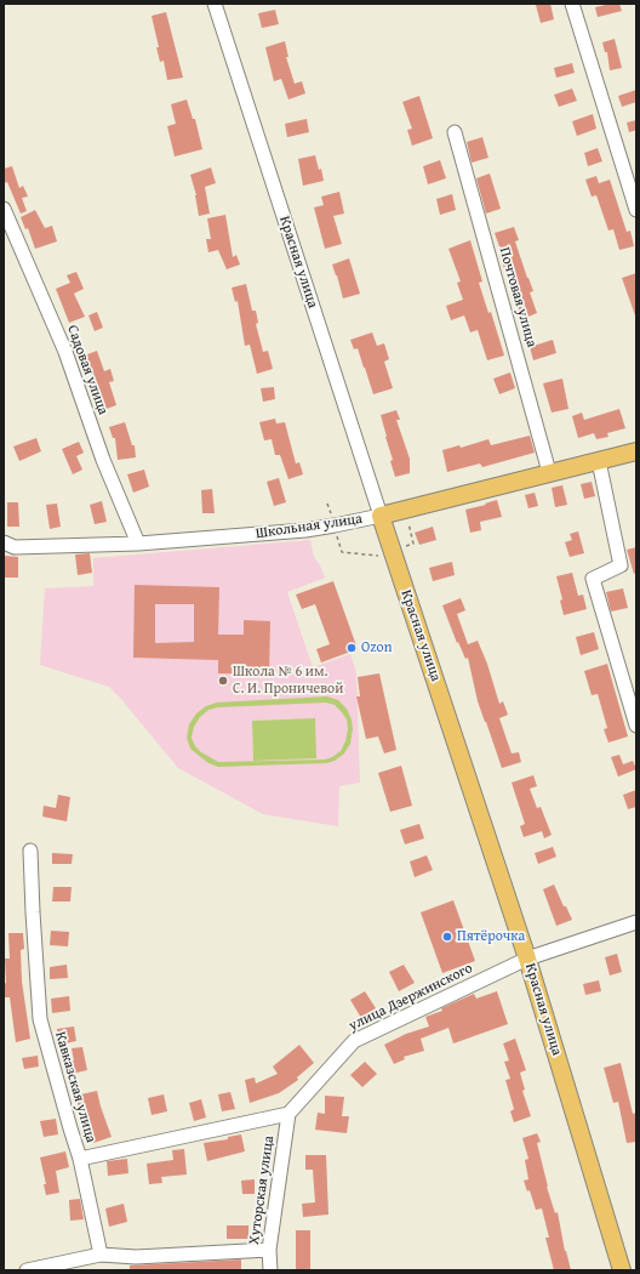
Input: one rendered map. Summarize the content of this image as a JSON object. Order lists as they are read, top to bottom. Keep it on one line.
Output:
{"streets":{"main road":["Красная улица","Школьная улица"],"street":["Почтовая улица","Садовая улица","улица Дзержинского","Кавказская улица","Хуторская улица"]},"crossings":[["Красная улица","Школьная улица"],["Красная улица","улица Дзержинского"],["Почтовая улица","Школьная улица"],["Садовая улица","Школьная улица"],["улица Дзержинского","Хуторская улица"]],"places":["Ozon","Школа № 6 им. С. И. Проничевой","Пятёрочка"]}
